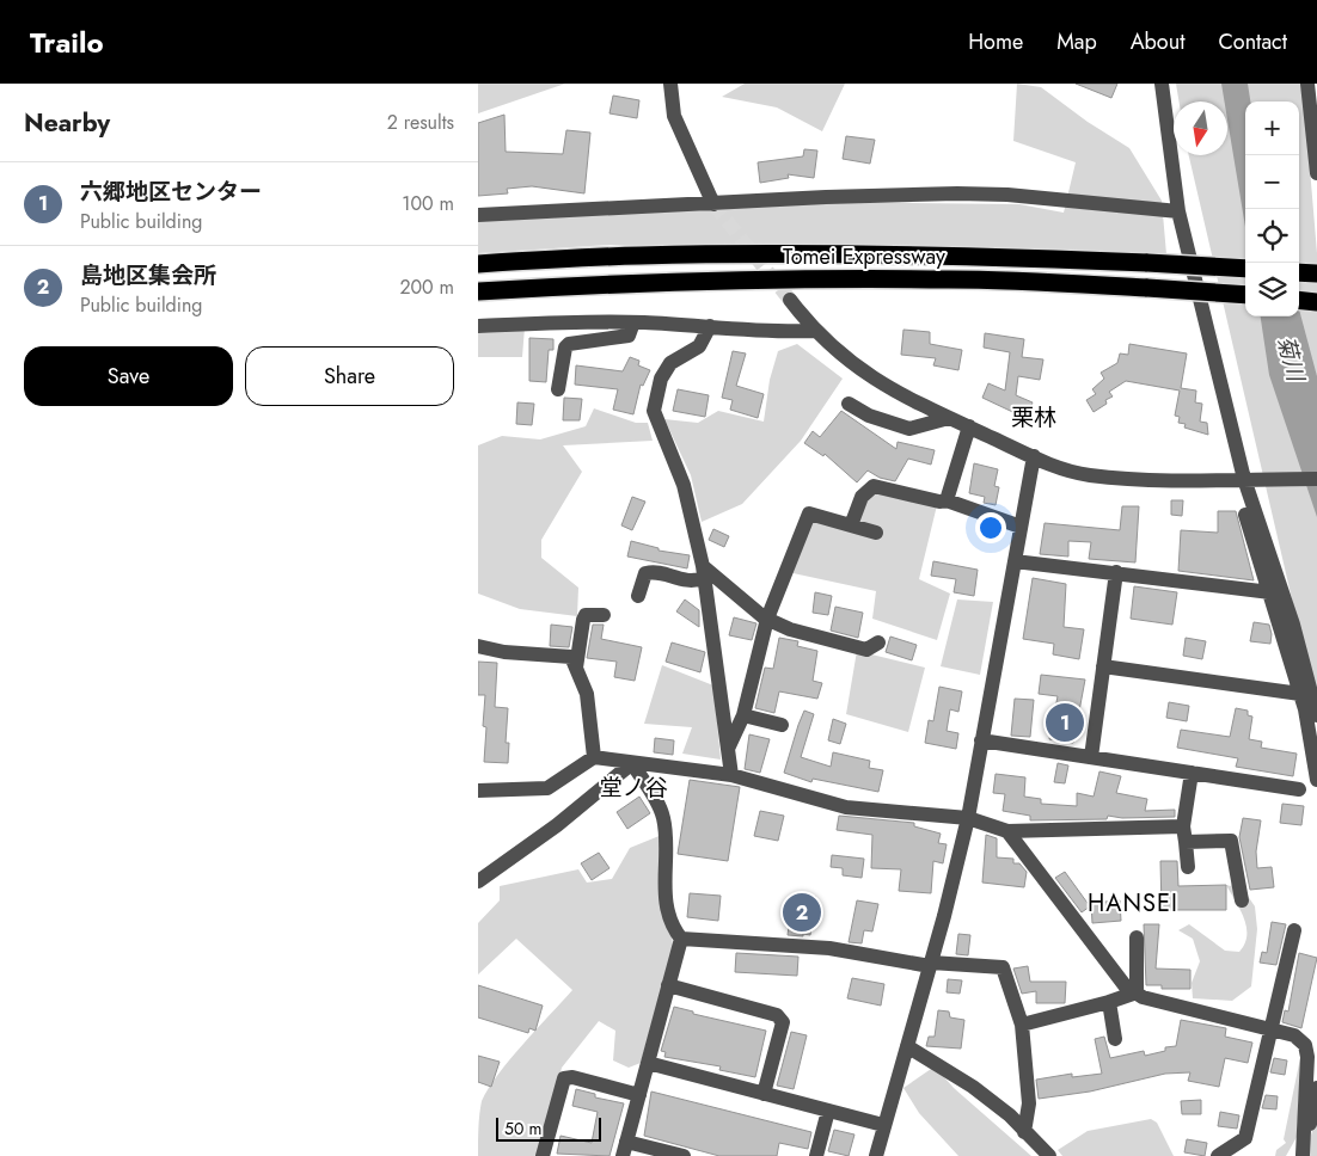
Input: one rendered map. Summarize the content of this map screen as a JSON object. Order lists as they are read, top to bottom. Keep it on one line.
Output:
{"streets":{"highway":["Tomei Expressway"]},"districts":["栗林","堂ノ谷","HANSEI"],"water":["菊川"],"scale_bar":"50 m","north":"bottom","page":{"header":"Trailo","nav":["Home","Map","About","Contact"],"heading":["Nearby","2 results"],"map_buttons":["+","−"],"list":[{"mark":"1","name":"六郷地区センター","note":"Public building","value":"100 m"},{"mark":"2","name":"島地区集会所","note":"Public building","value":"200 m"}],"buttons":["Save","Share"],"pins":["1","2"],"scale":"50 m"}}
